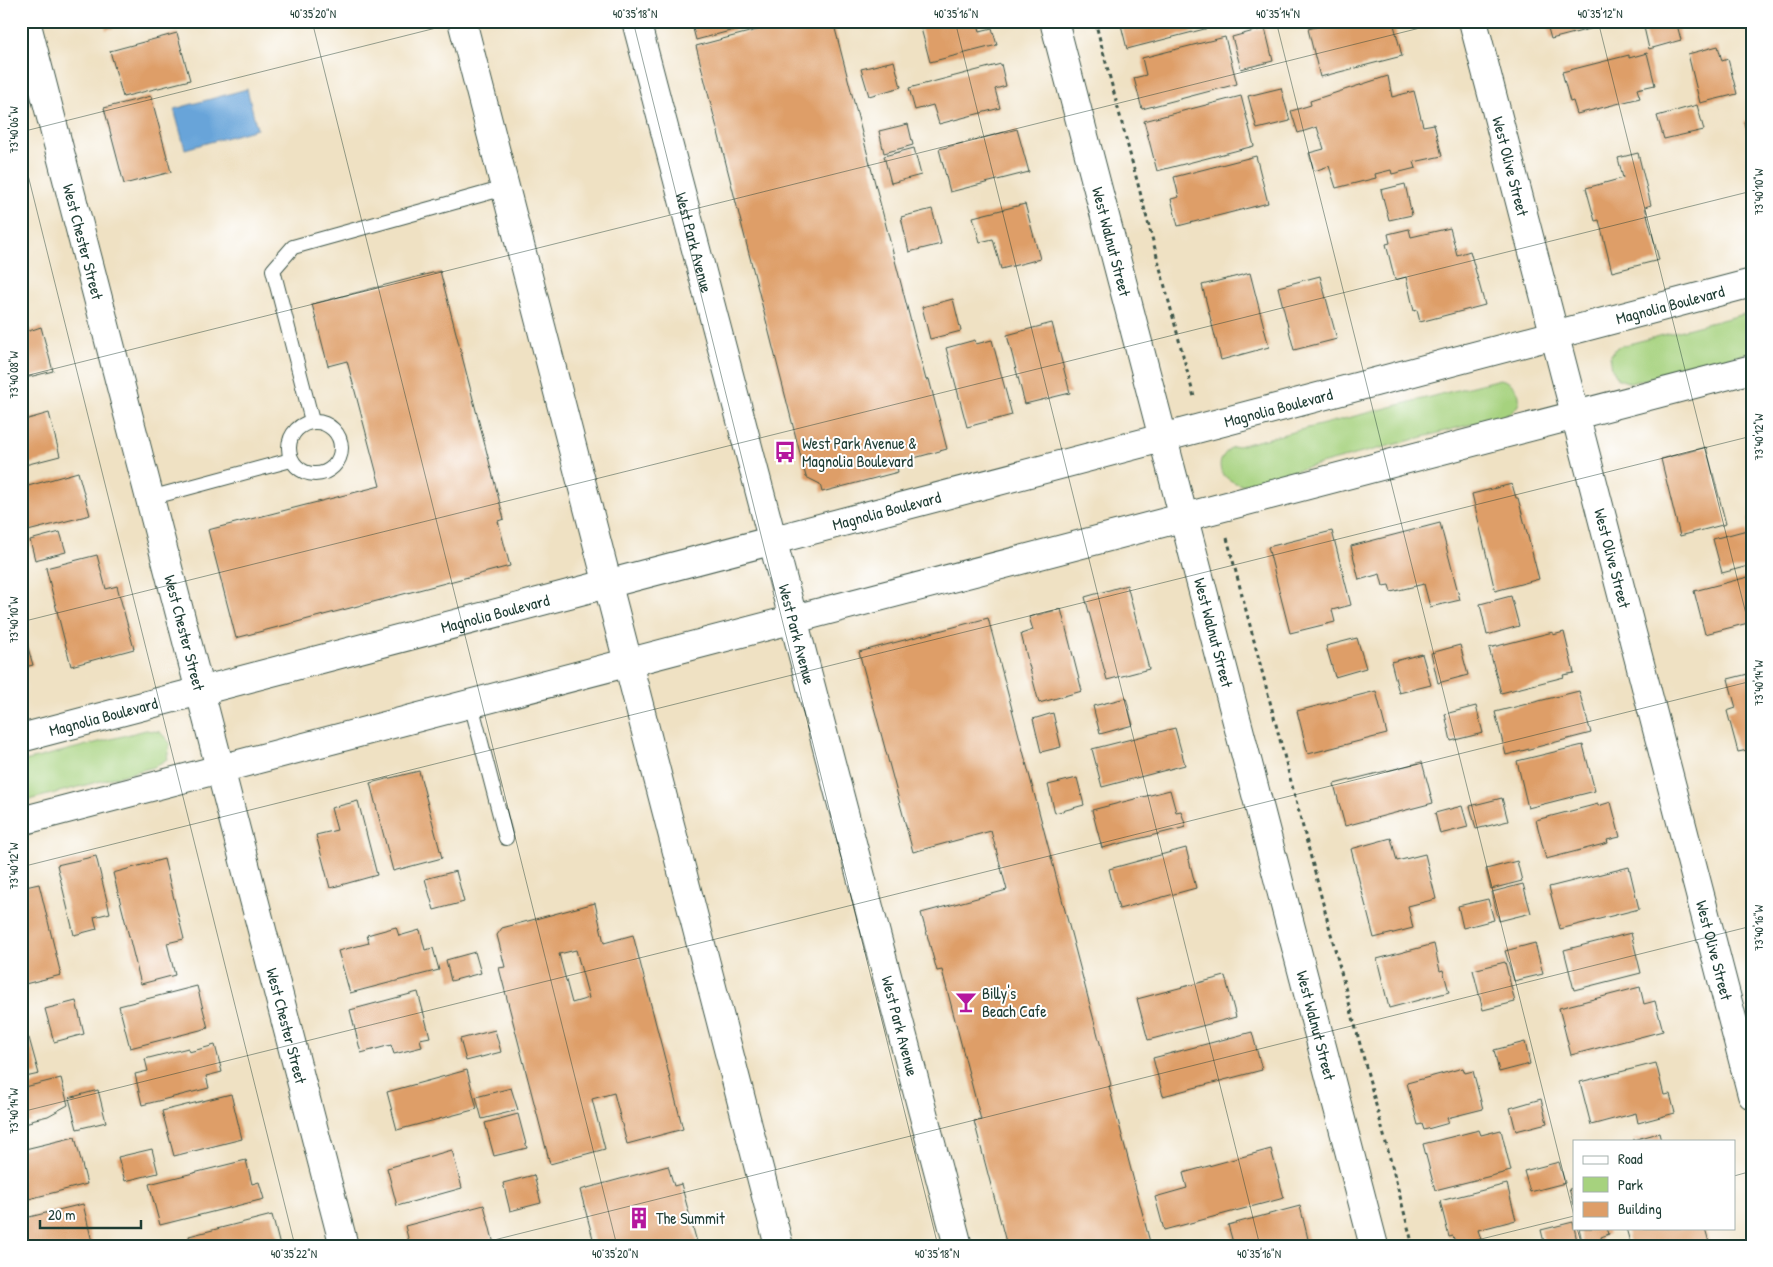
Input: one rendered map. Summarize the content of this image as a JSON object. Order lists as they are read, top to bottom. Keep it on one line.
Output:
{"streets":{"main road":["West Olive Street","West Chester Street","West Park Avenue","West Walnut Street","Magnolia Boulevard"]},"crossings":[["West Olive Street","Magnolia Boulevard"],["West Chester Street","Magnolia Boulevard"],["West Park Avenue","Magnolia Boulevard"],["West Walnut Street","Magnolia Boulevard"]],"places":{"bus stop":["West Park Avenue & Magnolia Boulevard"],"bar":["Billy's Beach Cafe"],"building":["The Summit"]},"legend":["Road","Park","Building"],"scale_bar":"20 m","coordinates":["40°35'20\"N","40°35'18\"N","40°35'16\"N","40°35'14\"N","40°35'12\"N","73°40'06\"W","73°40'10\"W","73°40'08\"W","73°40'12\"W","73°40'14\"W","73°40'16\"W","40°35'22\"N"]}
